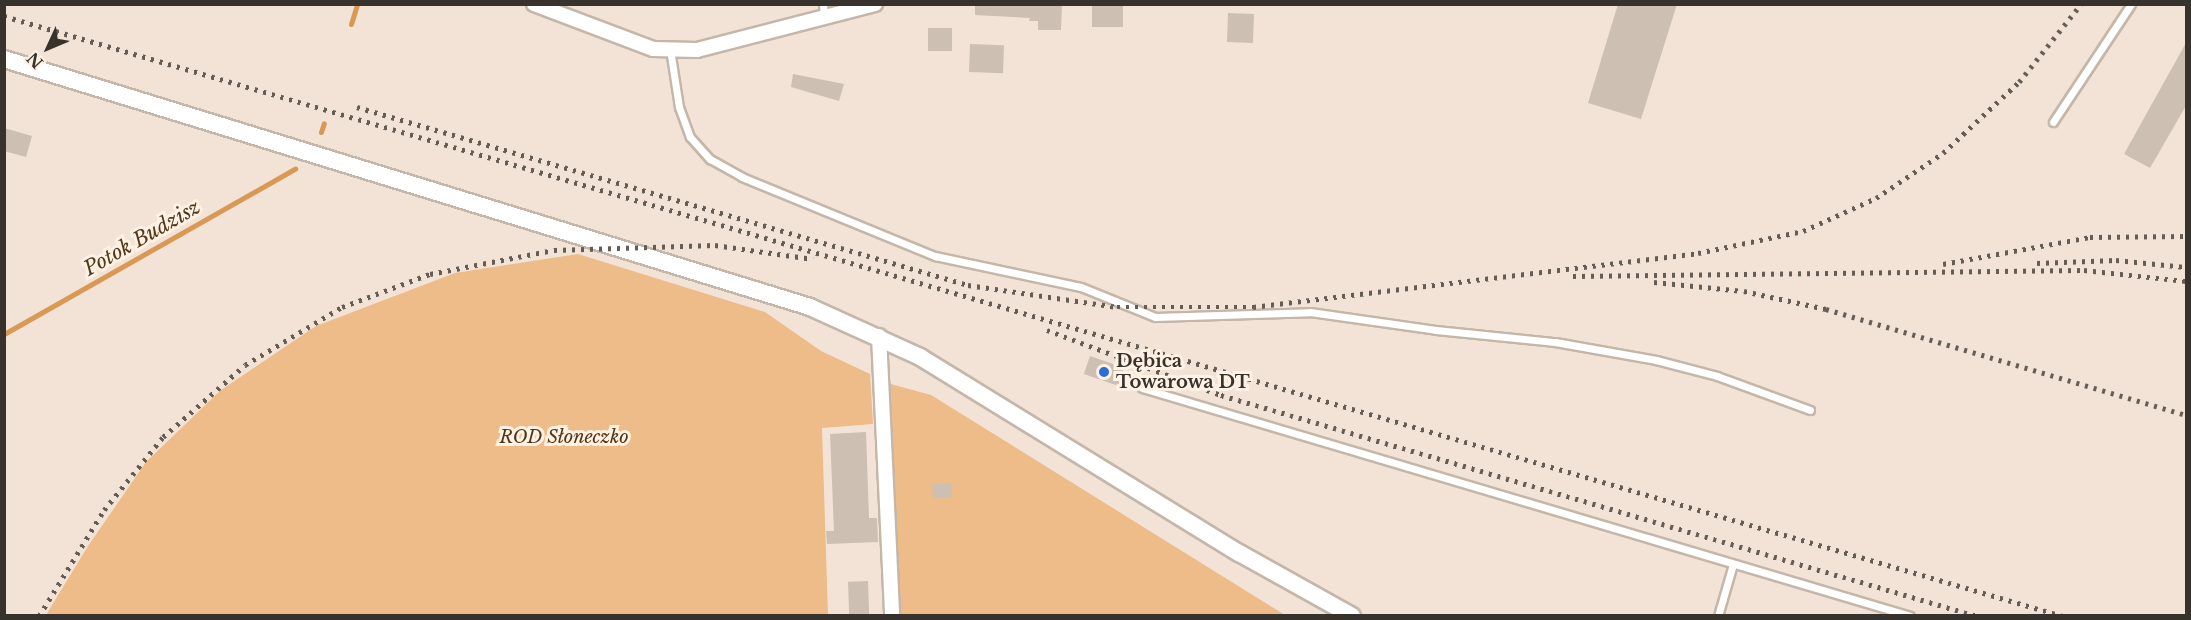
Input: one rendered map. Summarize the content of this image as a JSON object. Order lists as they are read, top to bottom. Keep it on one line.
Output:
{"water":["Potok Budzisz"],"parks":["ROD Słoneczko"],"places":["Dębica Towarowa DT"],"north":"bottom left"}
